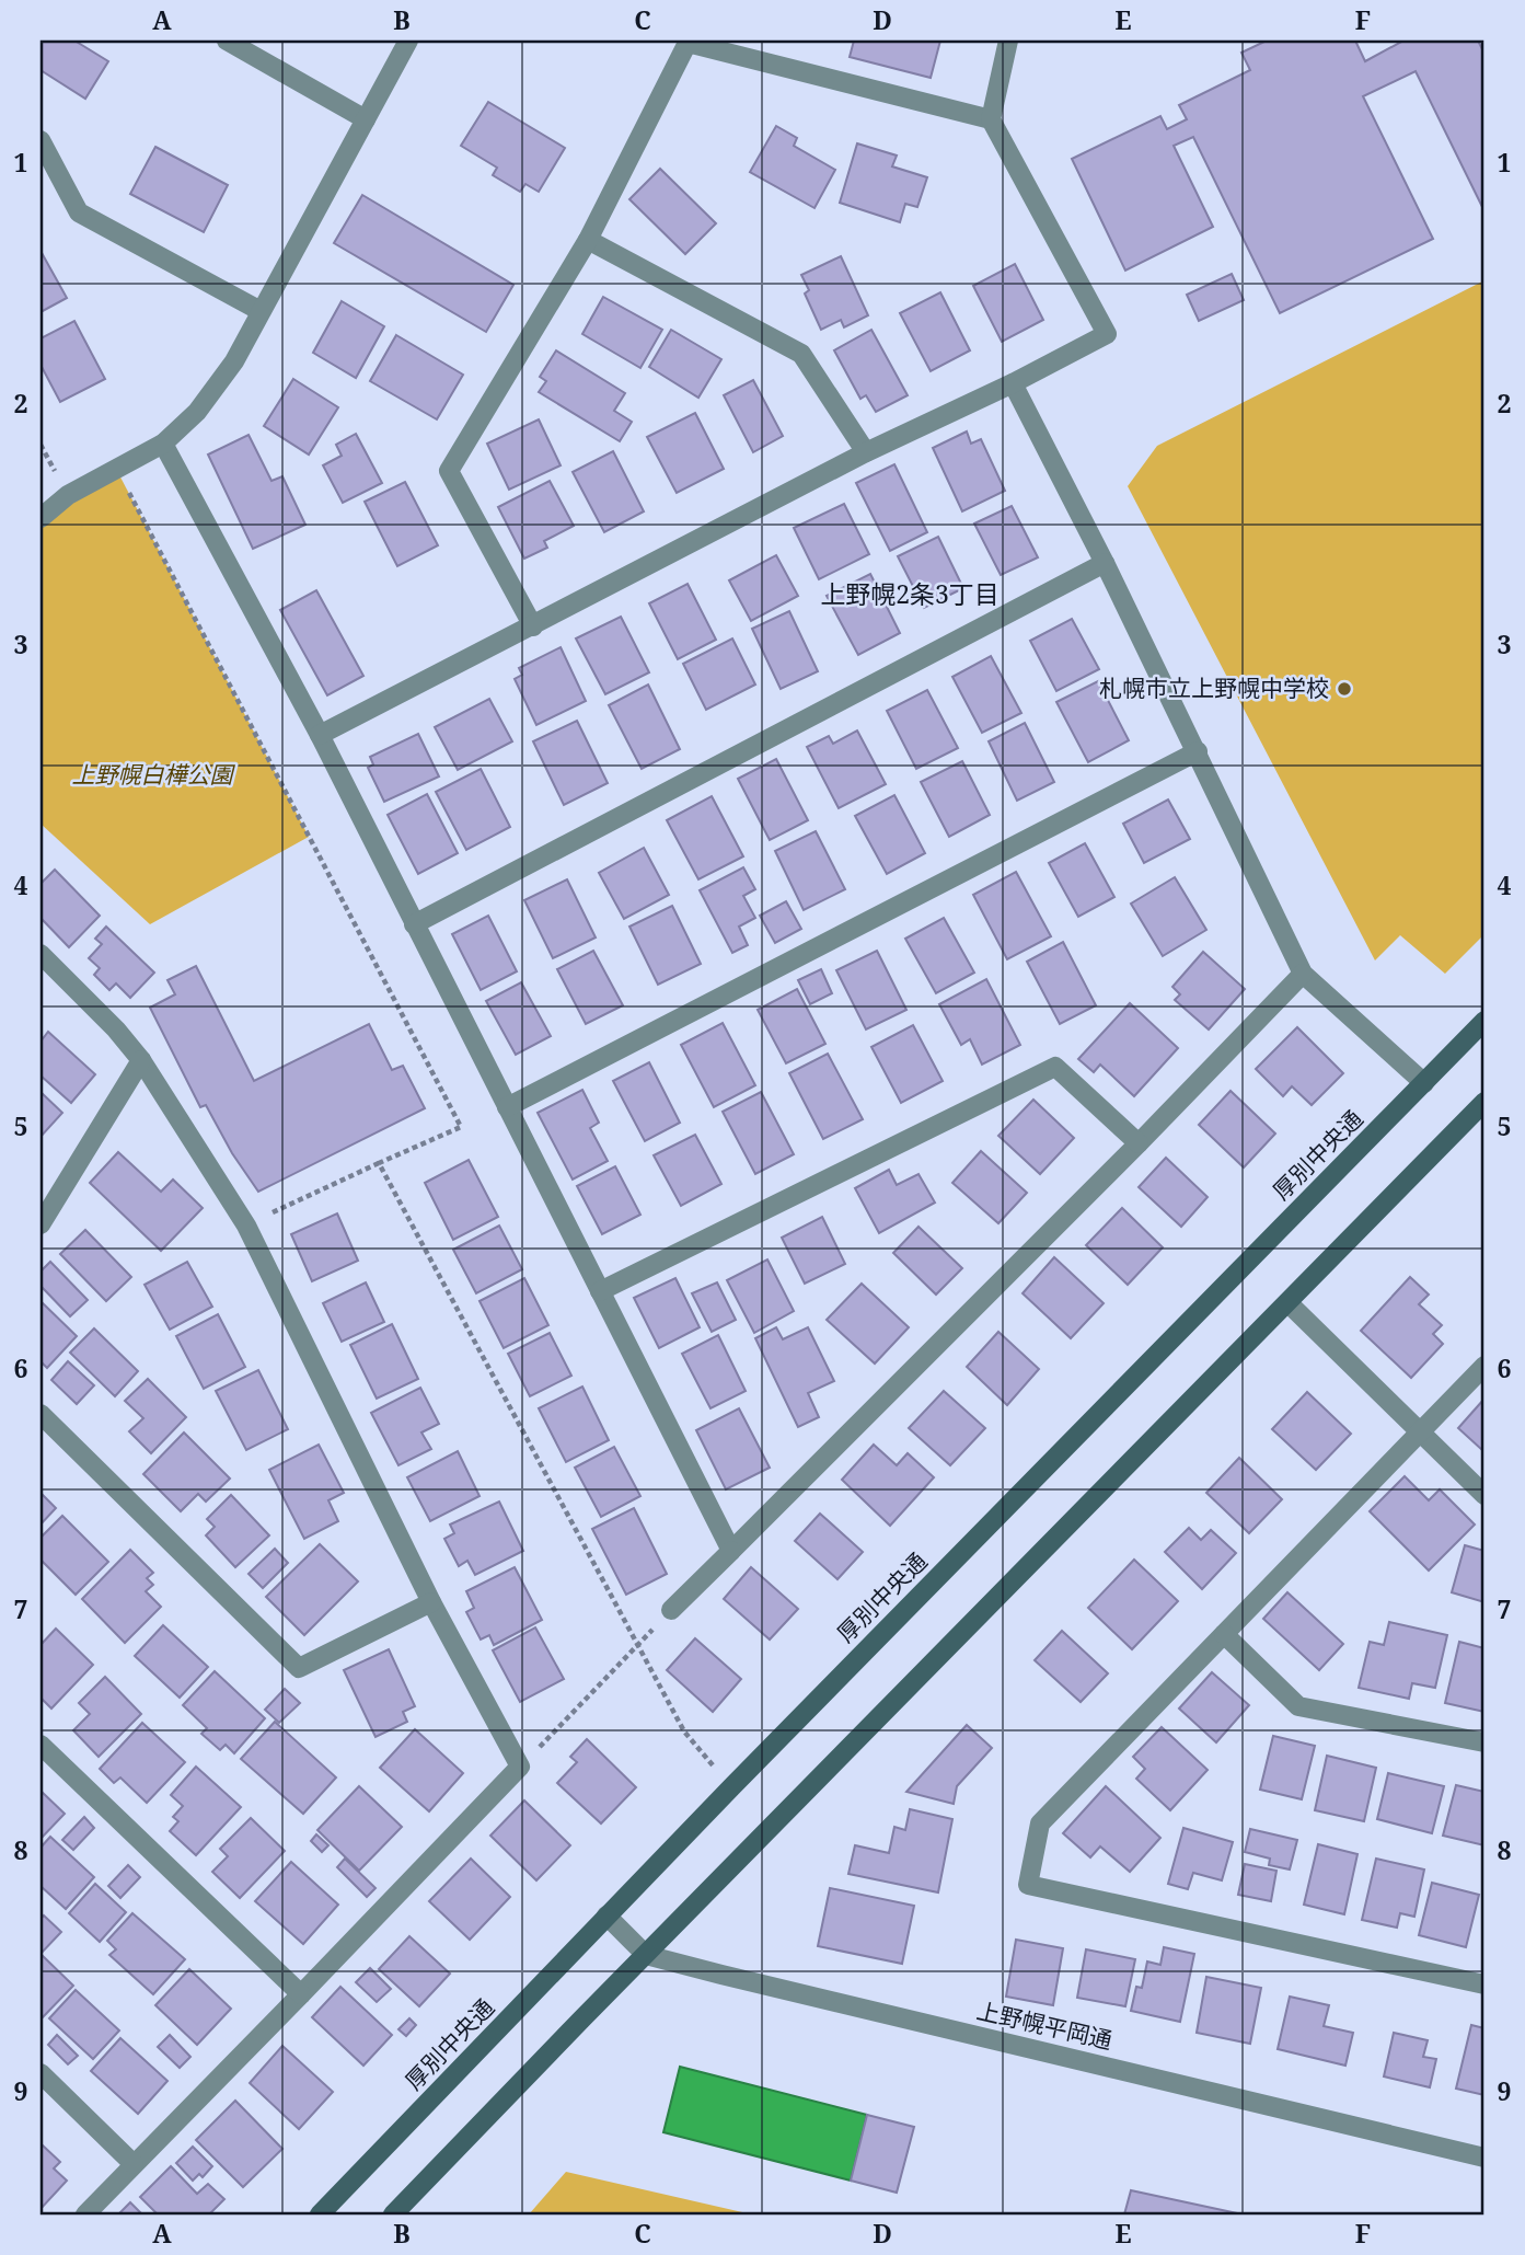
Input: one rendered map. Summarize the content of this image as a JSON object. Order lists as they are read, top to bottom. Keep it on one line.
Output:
{"streets":{"main road":["厚別中央通"],"street":["上野幌平岡通"]},"crossings":[["厚別中央通","上野幌平岡通"]],"districts":["上野幌2条3丁目"],"parks":["上野幌白樺公園"],"places":["札幌市立上野幌中学校"],"grid":{"columns":["A","B","C","D","E","F"],"rows":["1","2","3","4","5","6","7","8","9"]}}
